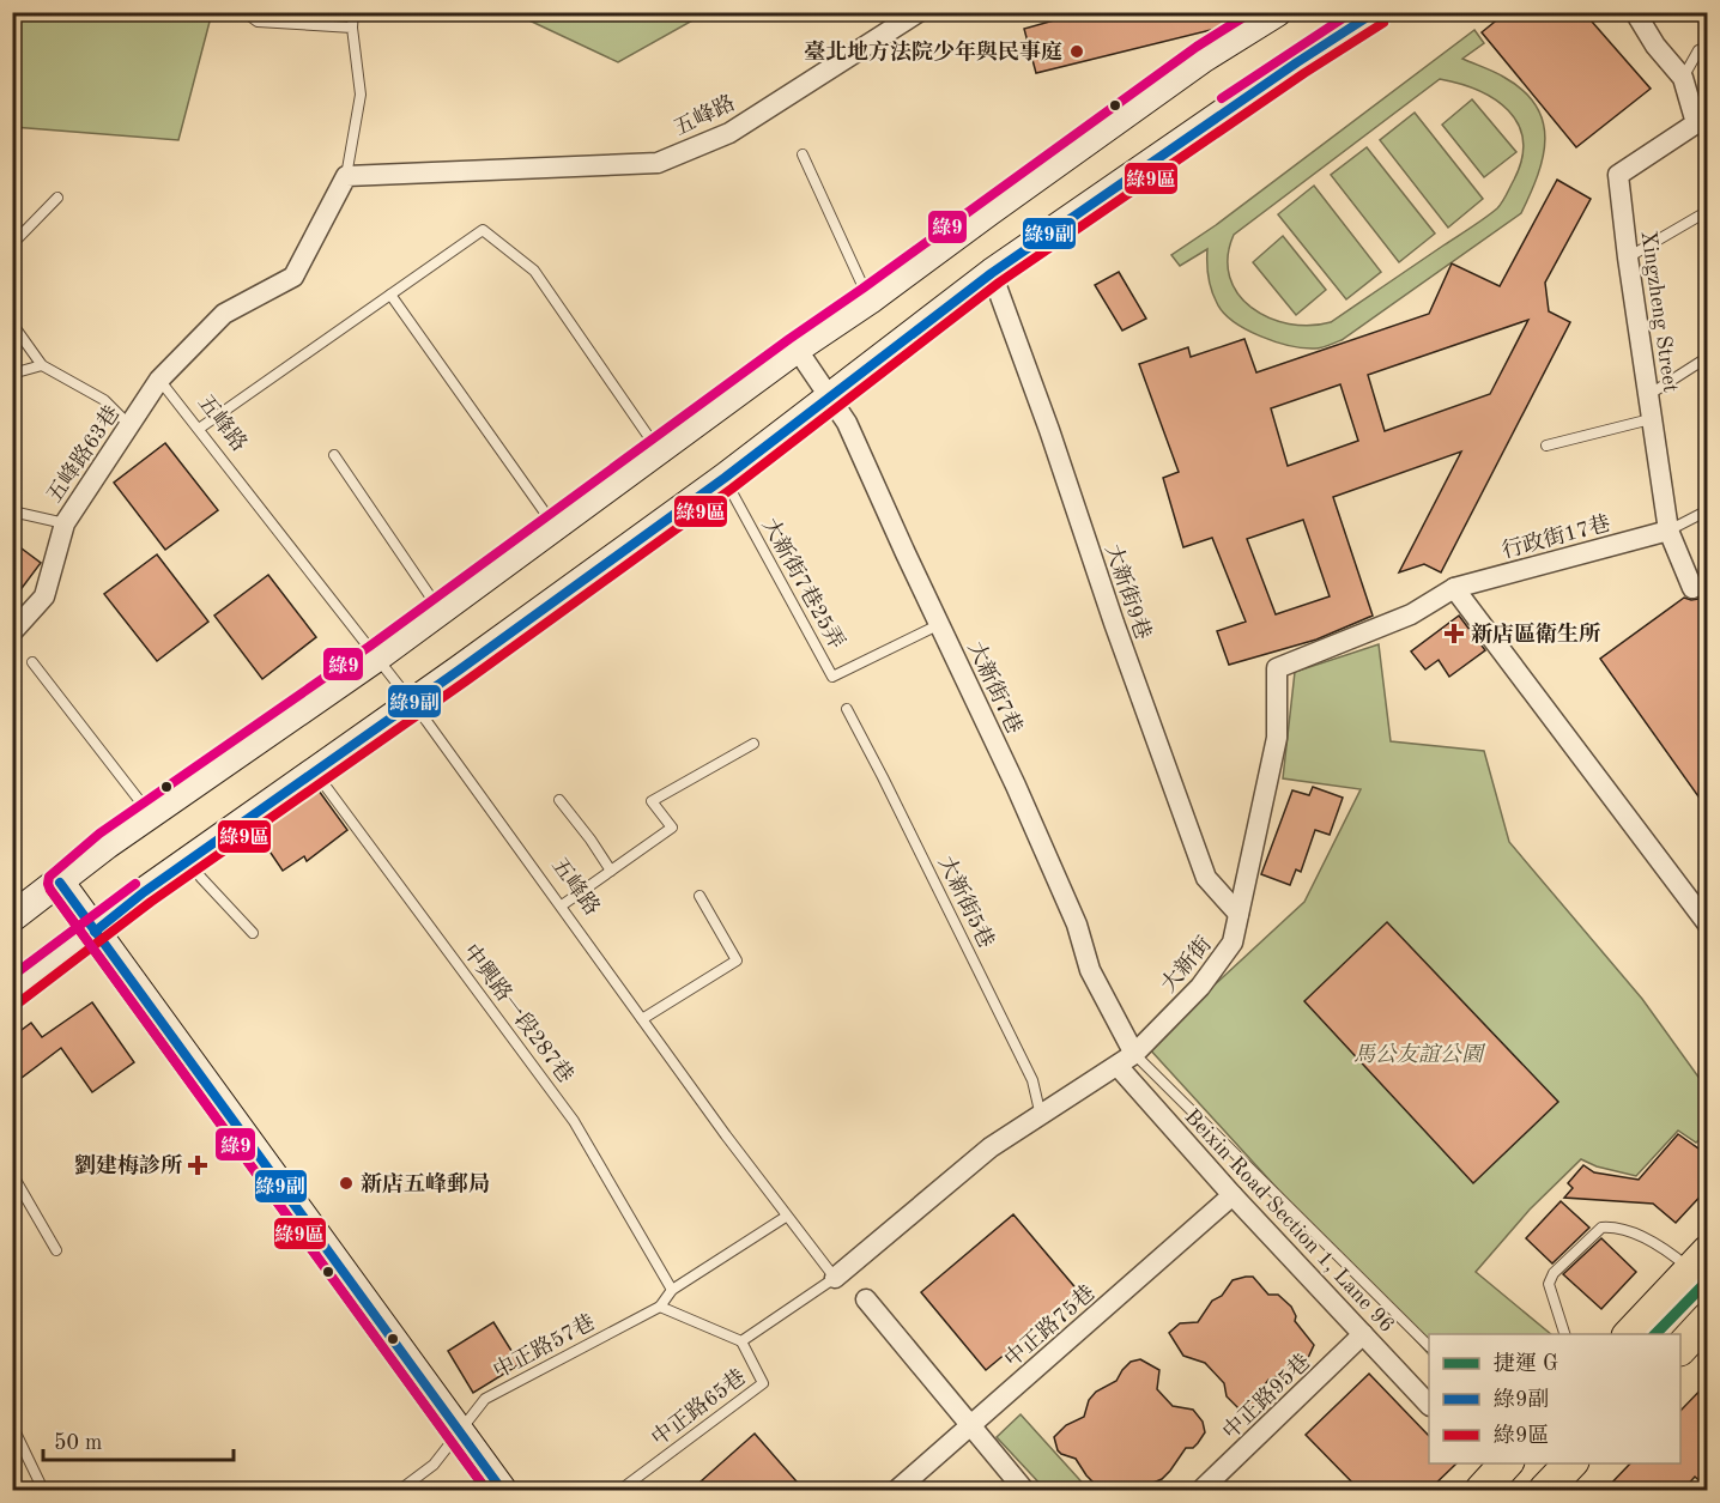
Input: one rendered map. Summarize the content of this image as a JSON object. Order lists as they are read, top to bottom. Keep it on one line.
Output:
{"streets":{"street":["五峰路","Xingzheng Street","五峰路63巷","行政街17巷","大新街9巷","大新街7巷","大新街","Beixin Road Section 1, Lane 96","中正路75巷","中正路95巷"],"lane":["大新街7巷25弄","大新街5巷","中興路一段287巷","中正路57巷","中正路65巷"]},"crossings":[["五峰路","五峰路63巷"],["五峰路","大新街"],["Xingzheng Street","行政街17巷"],["行政街17巷","大新街"],["大新街7巷25弄","大新街7巷"],["大新街9巷","大新街"],["大新街7巷","大新街"],["大新街5巷","大新街"],["大新街","Beixin Road Section 1, Lane 96"],["Beixin Road Section 1, Lane 96","中正路75巷"],["Beixin Road Section 1, Lane 96","中正路95巷"]],"parks":["馬公友誼公園"],"places":{"other":["臺北地方法院少年與民事庭","新店五峰郵局"],"health":["新店區衛生所","劉建梅診所"]},"lines":["transit line 綠9副","transit line 綠9","transit line 綠9區","metro line G"],"legend":["捷運 G","綠9副","綠9區"],"scale_bar":"50 m"}
